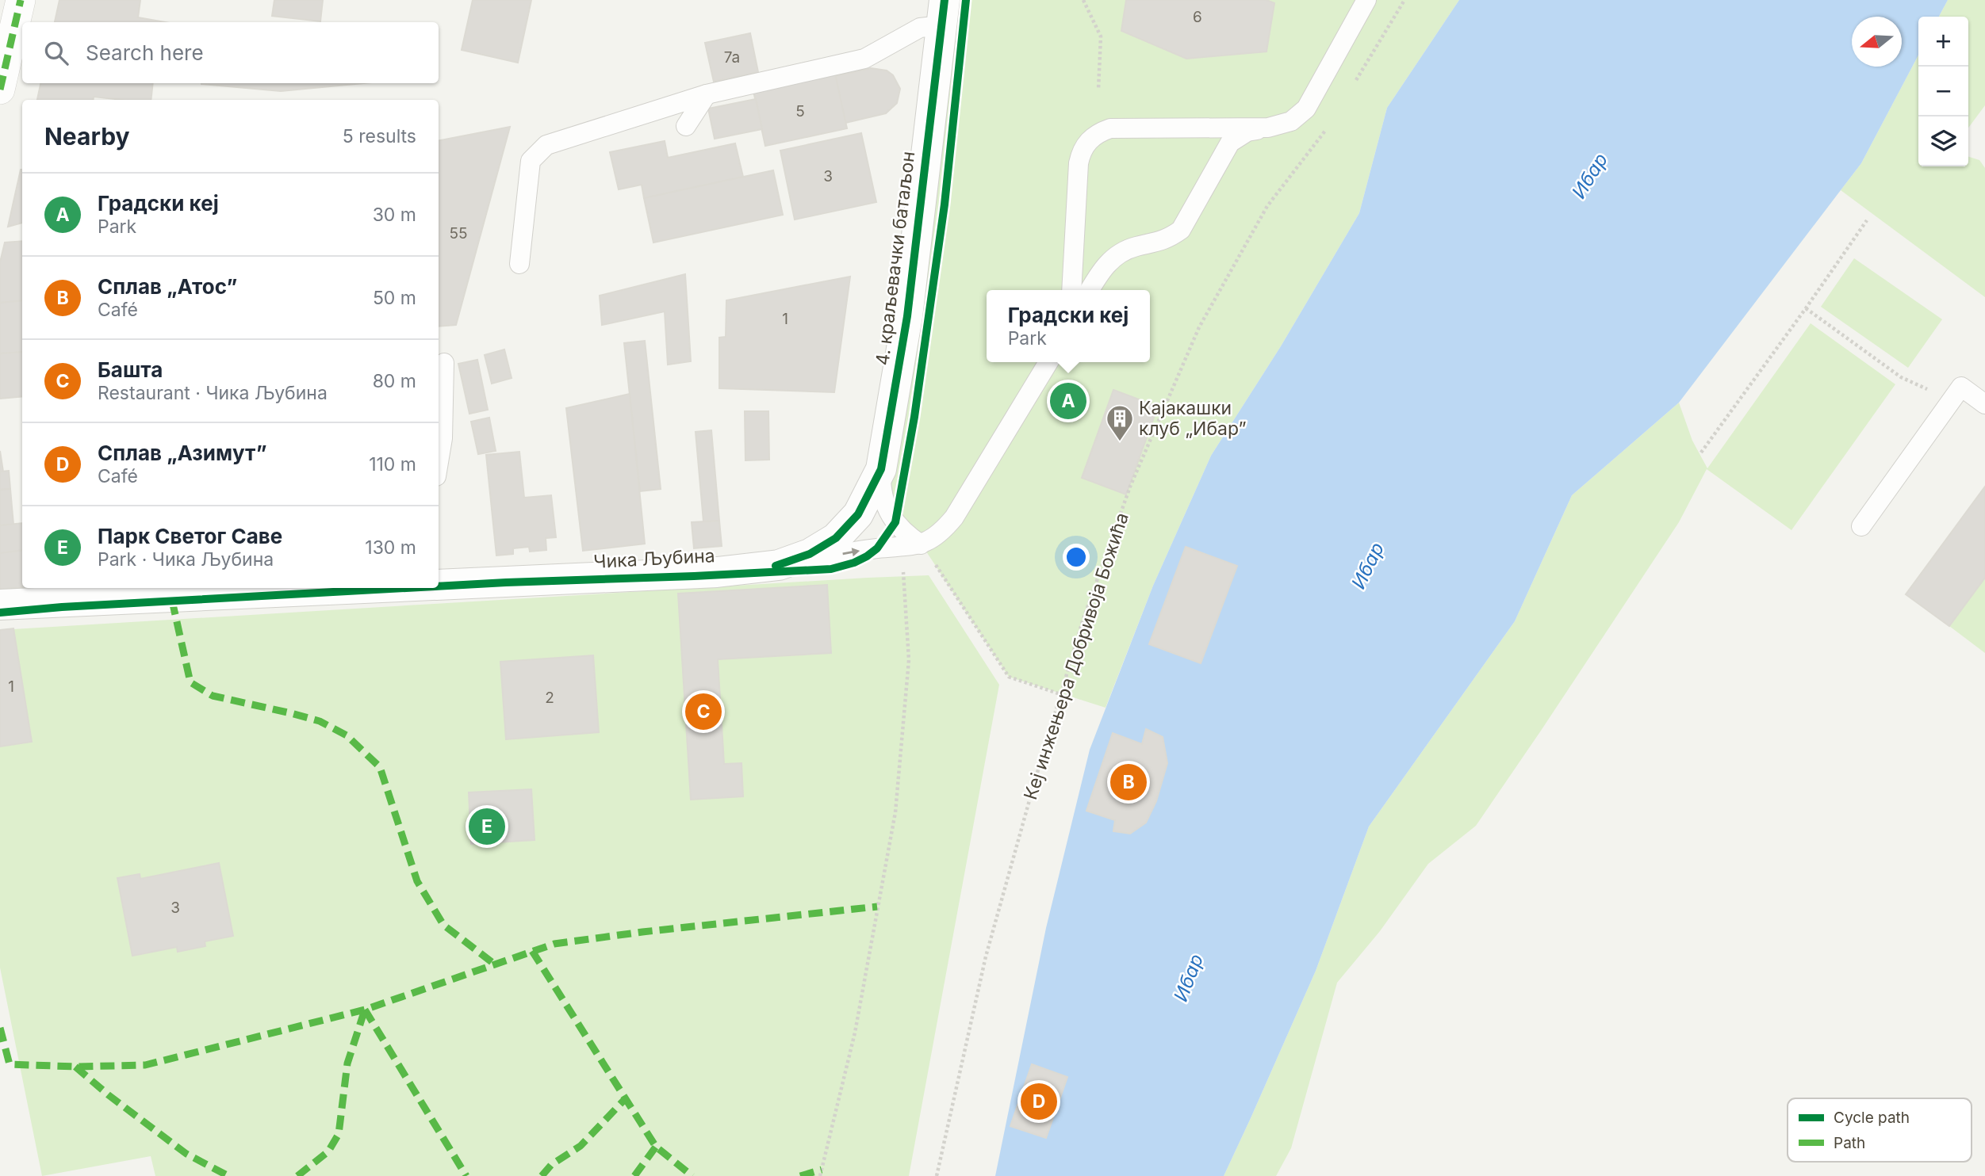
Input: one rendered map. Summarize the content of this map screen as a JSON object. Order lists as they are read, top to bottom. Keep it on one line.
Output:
{"streets":{"street":["4. краљевачки батаљон","Чика Љубина"],"path":["Кеј инжењера Добривоја Божића"]},"crossings":[["4. краљевачки батаљон","Чика Љубина"]],"water":["Ибар"],"places":{"building":["Кајакашки клуб „Ибар”"]},"house_numbers":["6","7a","5","3","55","1","1","2","3"],"legend":["Cycle path","Path"],"north":"left","page":{"map_buttons":["+","−"],"search":"Search here","heading":["Nearby","5 results"],"list":[{"mark":"A","name":"Градски кеј","note":"Park","value":"30 m"},{"mark":"B","name":"Сплав „Атос”","note":"Café","value":"50 m"},{"mark":"C","name":"Башта","note":"Restaurant · Чика Љубина","value":"80 m"},{"mark":"D","name":"Сплав „Азимут”","note":"Café","value":"110 m"},{"mark":"E","name":"Парк Светог Саве","note":"Park · Чика Љубина","value":"130 m"}],"popup":["Градски кеј","Park"],"pins":["A","C","B","E","D"]}}
